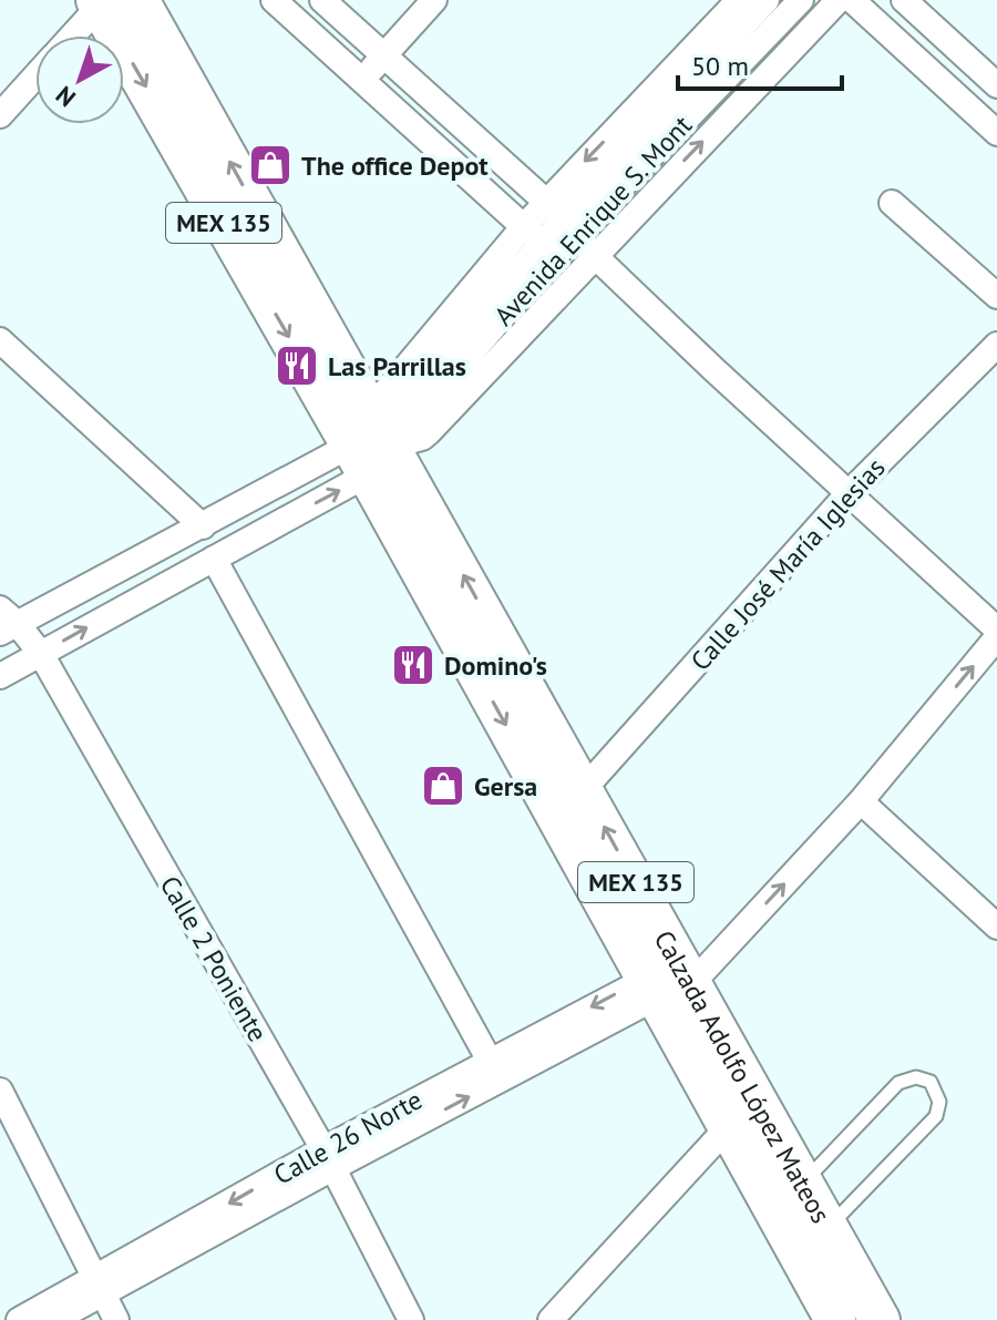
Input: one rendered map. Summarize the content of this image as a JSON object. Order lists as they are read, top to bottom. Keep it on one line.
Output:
{"streets":{"main road":["MEX 135","Calzada Adolfo López Mateos"],"street":["Avenida Enrique S. Mont","Calle José María Iglesias","Calle 2 Poniente","Calle 26 Norte"]},"crossings":[["Avenida Enrique S. Mont","Calzada Adolfo López Mateos"],["Calle José María Iglesias","Calzada Adolfo López Mateos"],["Calle 2 Poniente","Calle 26 Norte"],["Calzada Adolfo López Mateos","Calle 26 Norte"]],"one_way":["Calle 26 Norte"],"places":{"shop":["The office Depot","Gersa"],"restaurant":["Las Parrillas","Domino's"]},"scale_bar":"50 m","north":"bottom left"}
